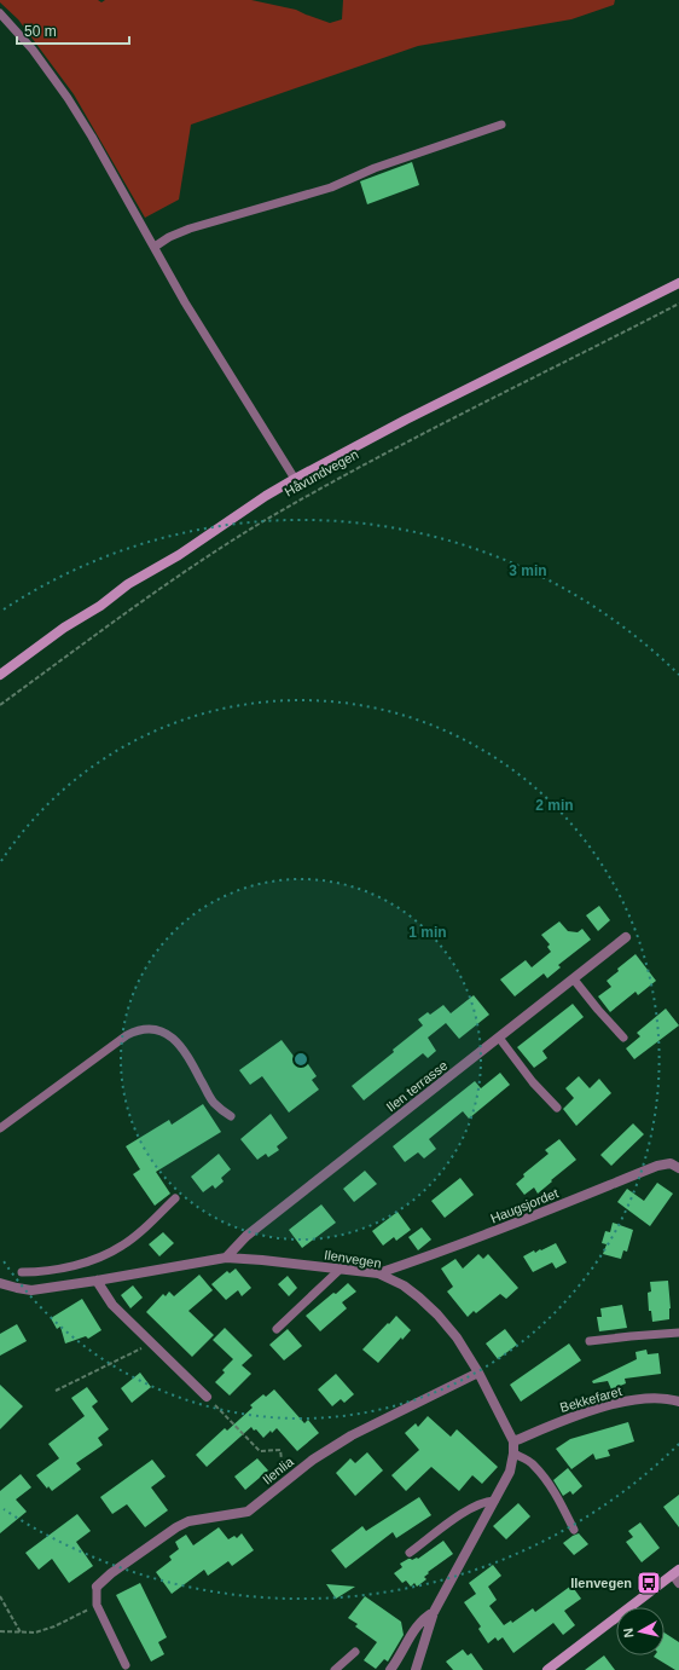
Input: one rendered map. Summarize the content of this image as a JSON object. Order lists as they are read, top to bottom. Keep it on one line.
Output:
{"streets":{"main road":["Håvundvegen"],"street":["Ilen terrasse","Haugsjordet","Ilenvegen","Bekkefaret","Ilenlia"]},"crossings":[["Ilen terrasse","Ilenvegen"],["Haugsjordet","Ilenvegen"],["Ilenvegen","Bekkefaret"],["Ilenvegen","Ilenlia"]],"places":{"bus stop":["Ilenvegen"]},"scale_bar":"50 m","north":"left","rings":["3 min","2 min","1 min"]}
